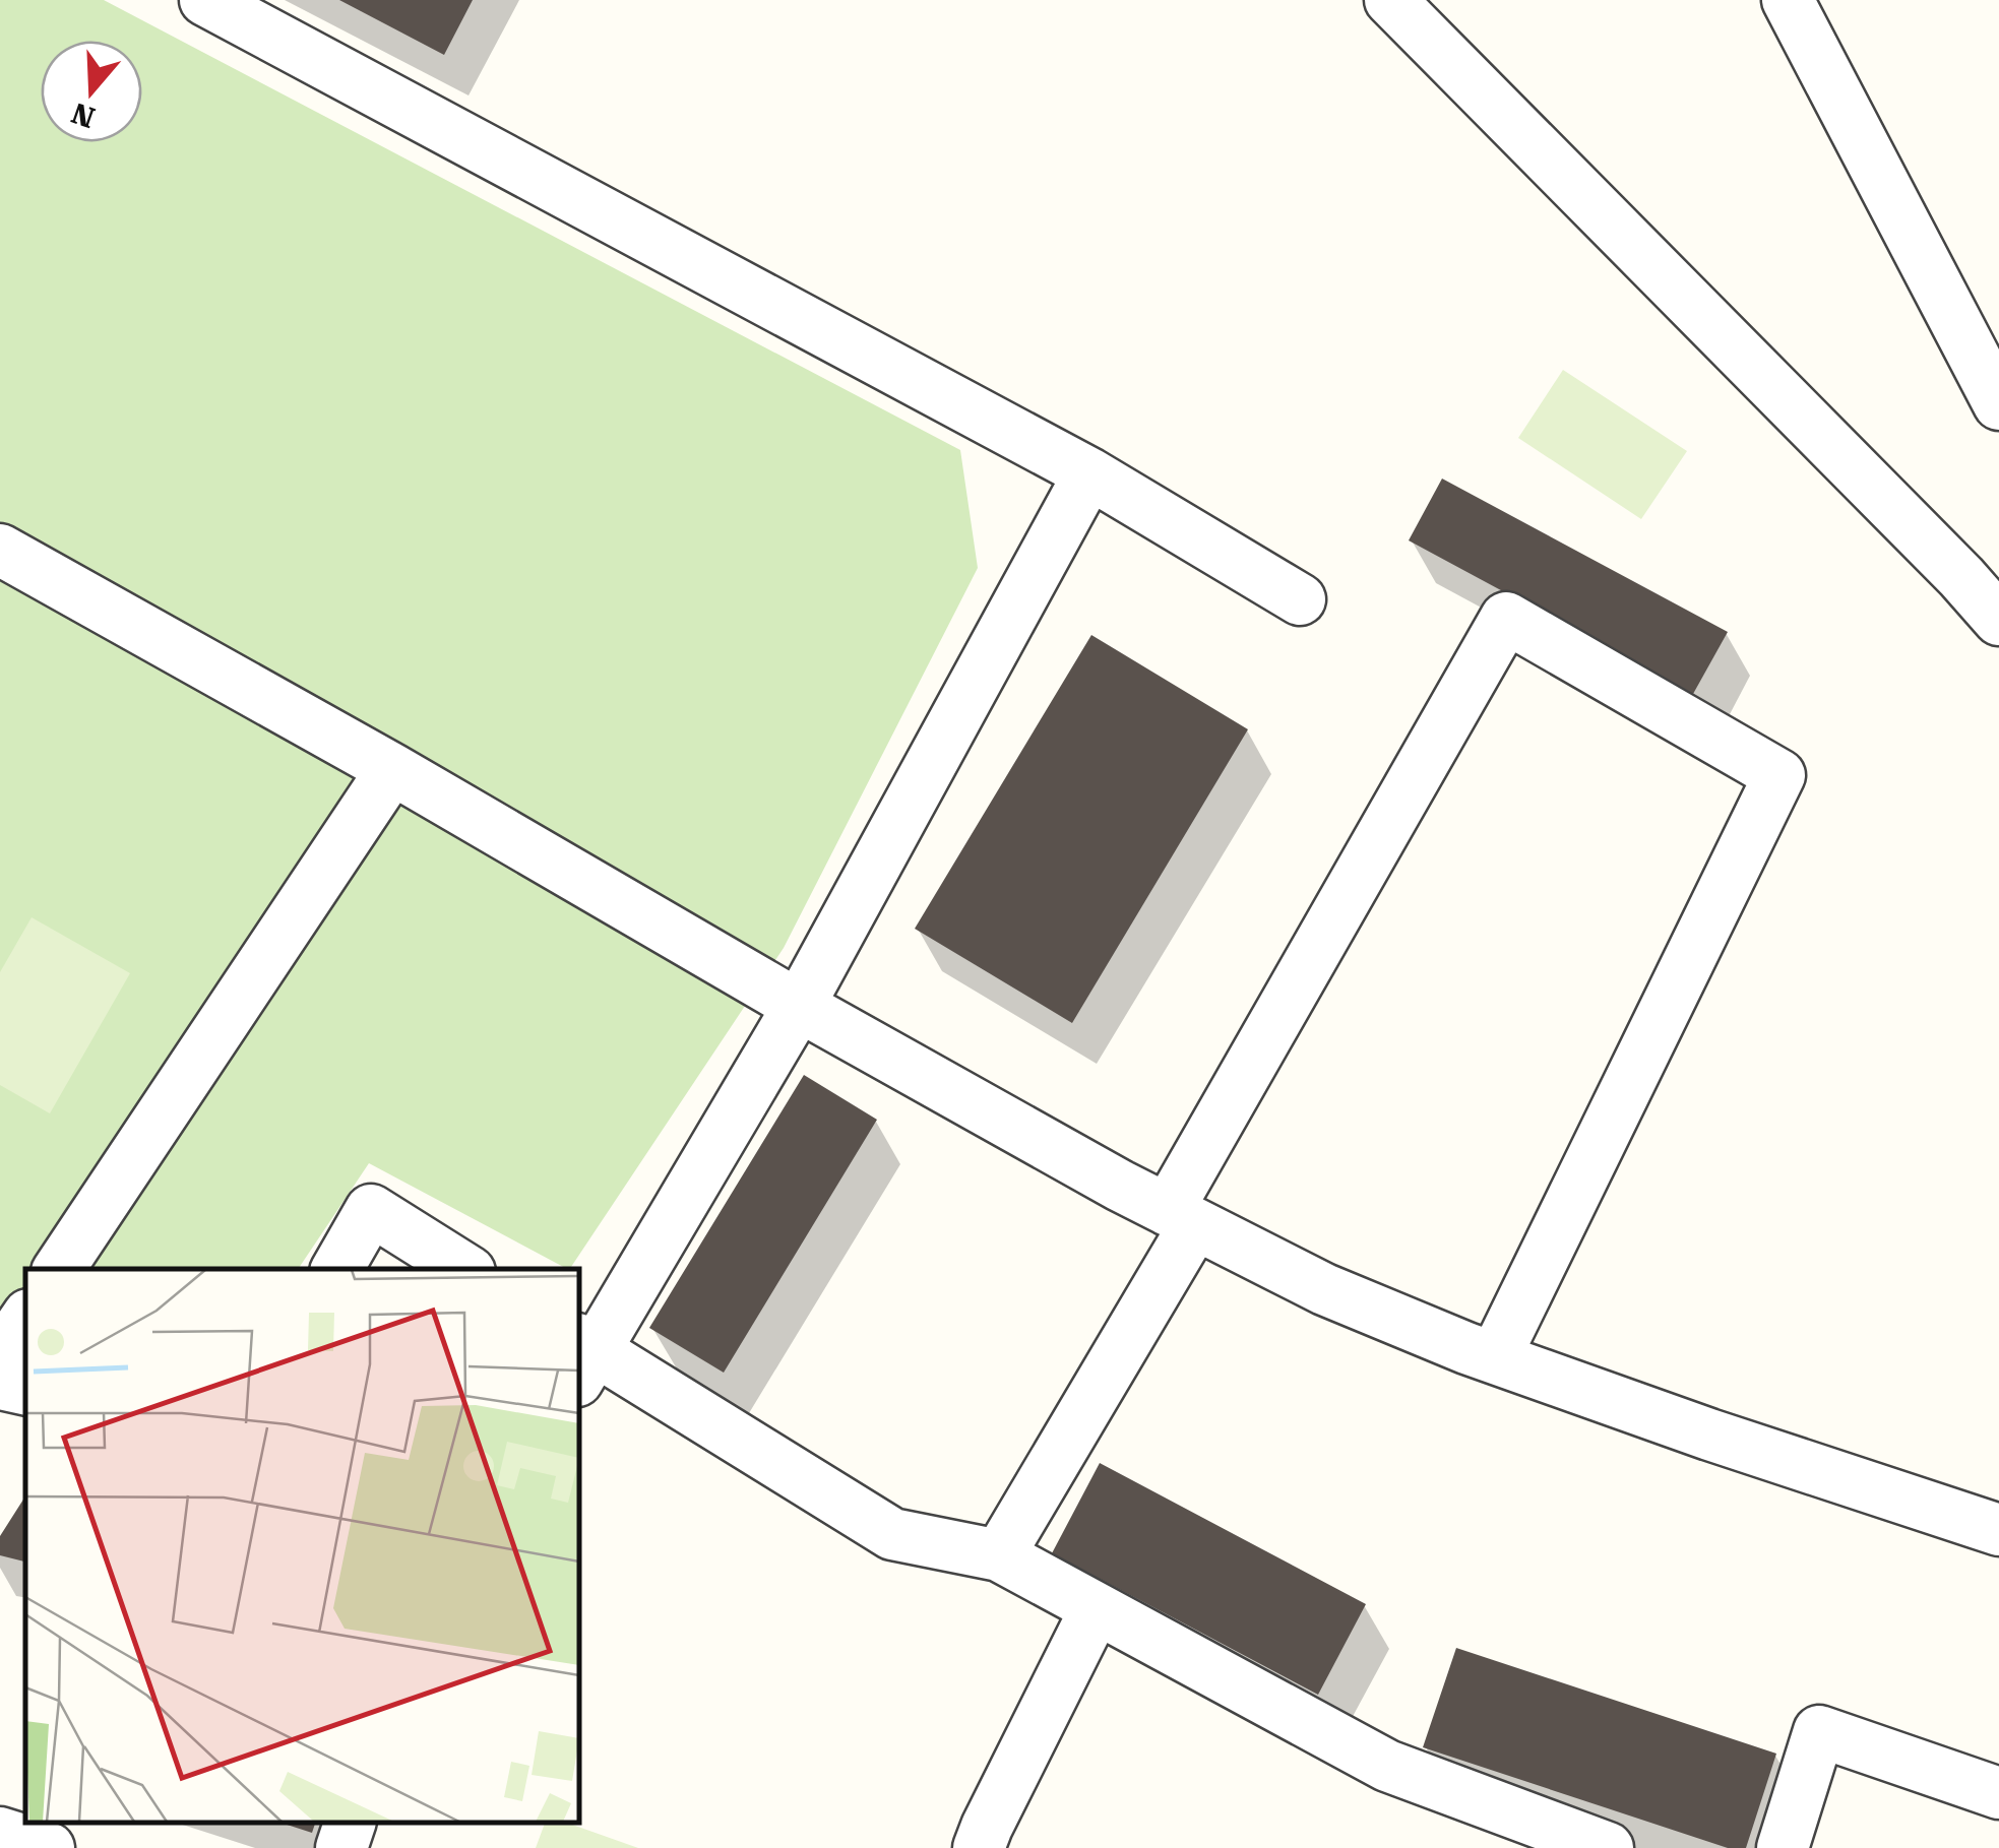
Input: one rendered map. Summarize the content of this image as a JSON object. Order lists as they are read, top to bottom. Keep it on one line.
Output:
{"north":"bottom"}
